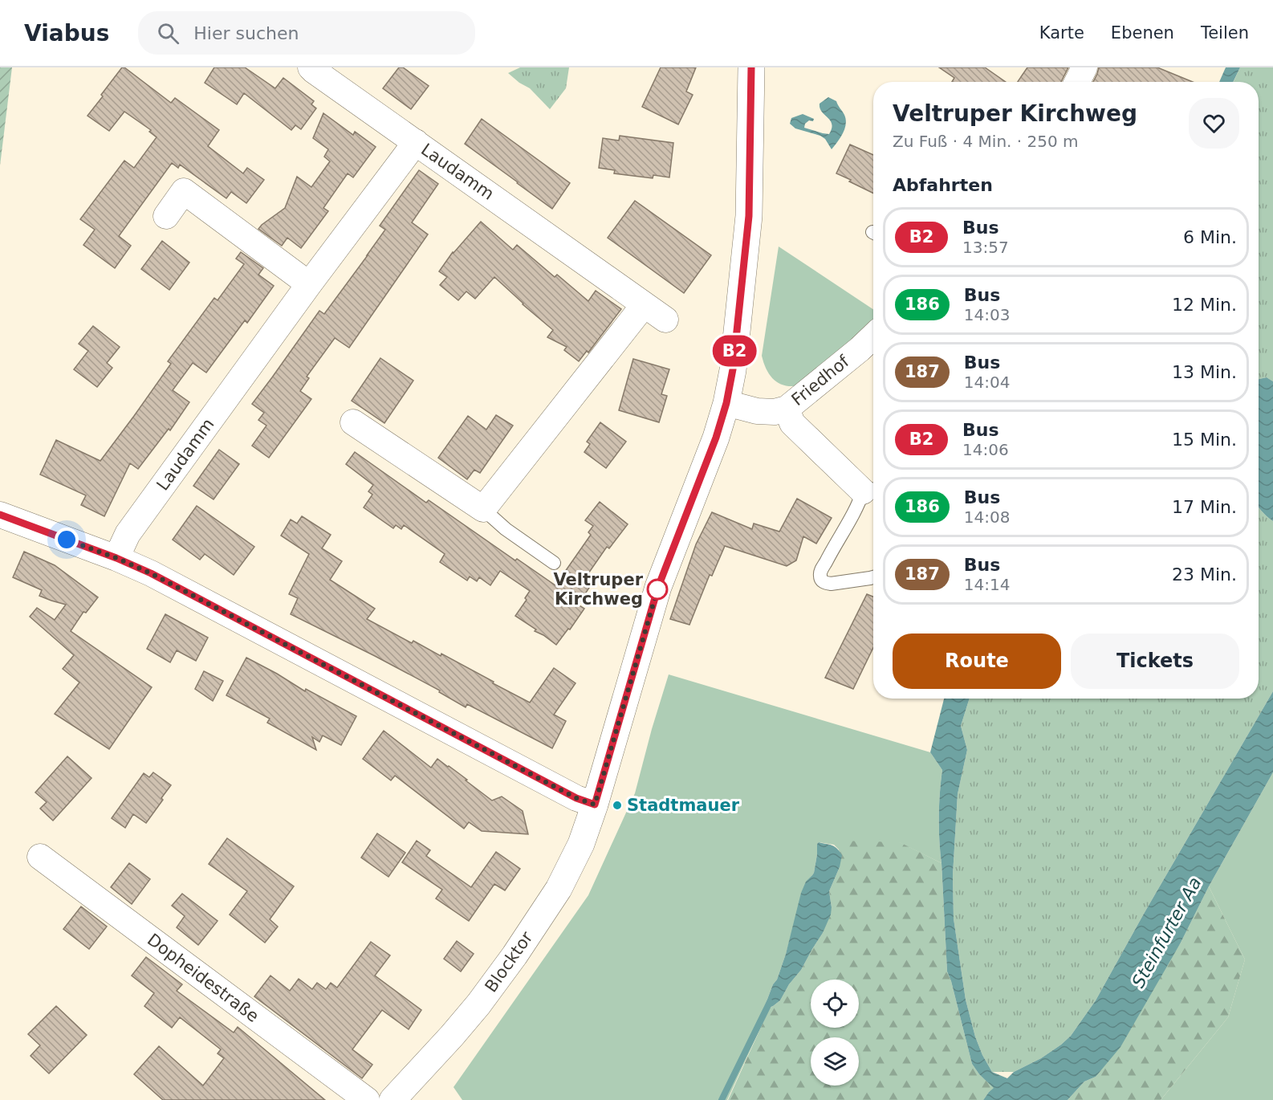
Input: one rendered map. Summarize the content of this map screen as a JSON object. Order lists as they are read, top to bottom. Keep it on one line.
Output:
{"streets":{"main road":["Blocktor"],"street":["Laudamm","Friedhof","Dopheidestraße"]},"crossings":[["Friedhof","Blocktor"]],"water":["Steinfurter Aa"],"places":["Veltruper Kirchweg","Stadtmauer"],"lines":["bus line B2"],"page":{"header":"Viabus","search":"Hier suchen","nav":["Karte","Ebenen","Teilen"],"on_map":"B2","heading":[["Veltruper Kirchweg","Zu Fuß · 4 Min. · 250 m"],"Abfahrten"],"list":[{"mark":"B2","name":"Bus","note":"13:57","value":"6 Min."},{"mark":"186","name":"Bus","note":"14:03","value":"12 Min."},{"mark":"187","name":"Bus","note":"14:04","value":"13 Min."},{"mark":"B2","name":"Bus","note":"14:06","value":"15 Min."},{"mark":"186","name":"Bus","note":"14:08","value":"17 Min."},{"mark":"187","name":"Bus","note":"14:14","value":"23 Min."}],"buttons":["Route","Tickets"]}}
